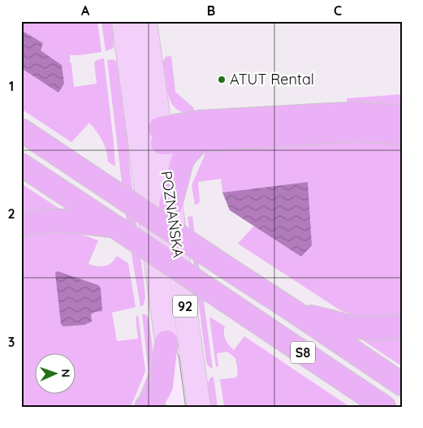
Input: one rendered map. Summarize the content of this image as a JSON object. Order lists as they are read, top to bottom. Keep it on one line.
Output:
{"streets":{"highway":["S8"],"main road":["POZNAŃSKA","92"]},"places":["ATUT Rental"],"north":"right","grid":{"columns":["A","B","C"],"rows":["1","2","3"]}}
